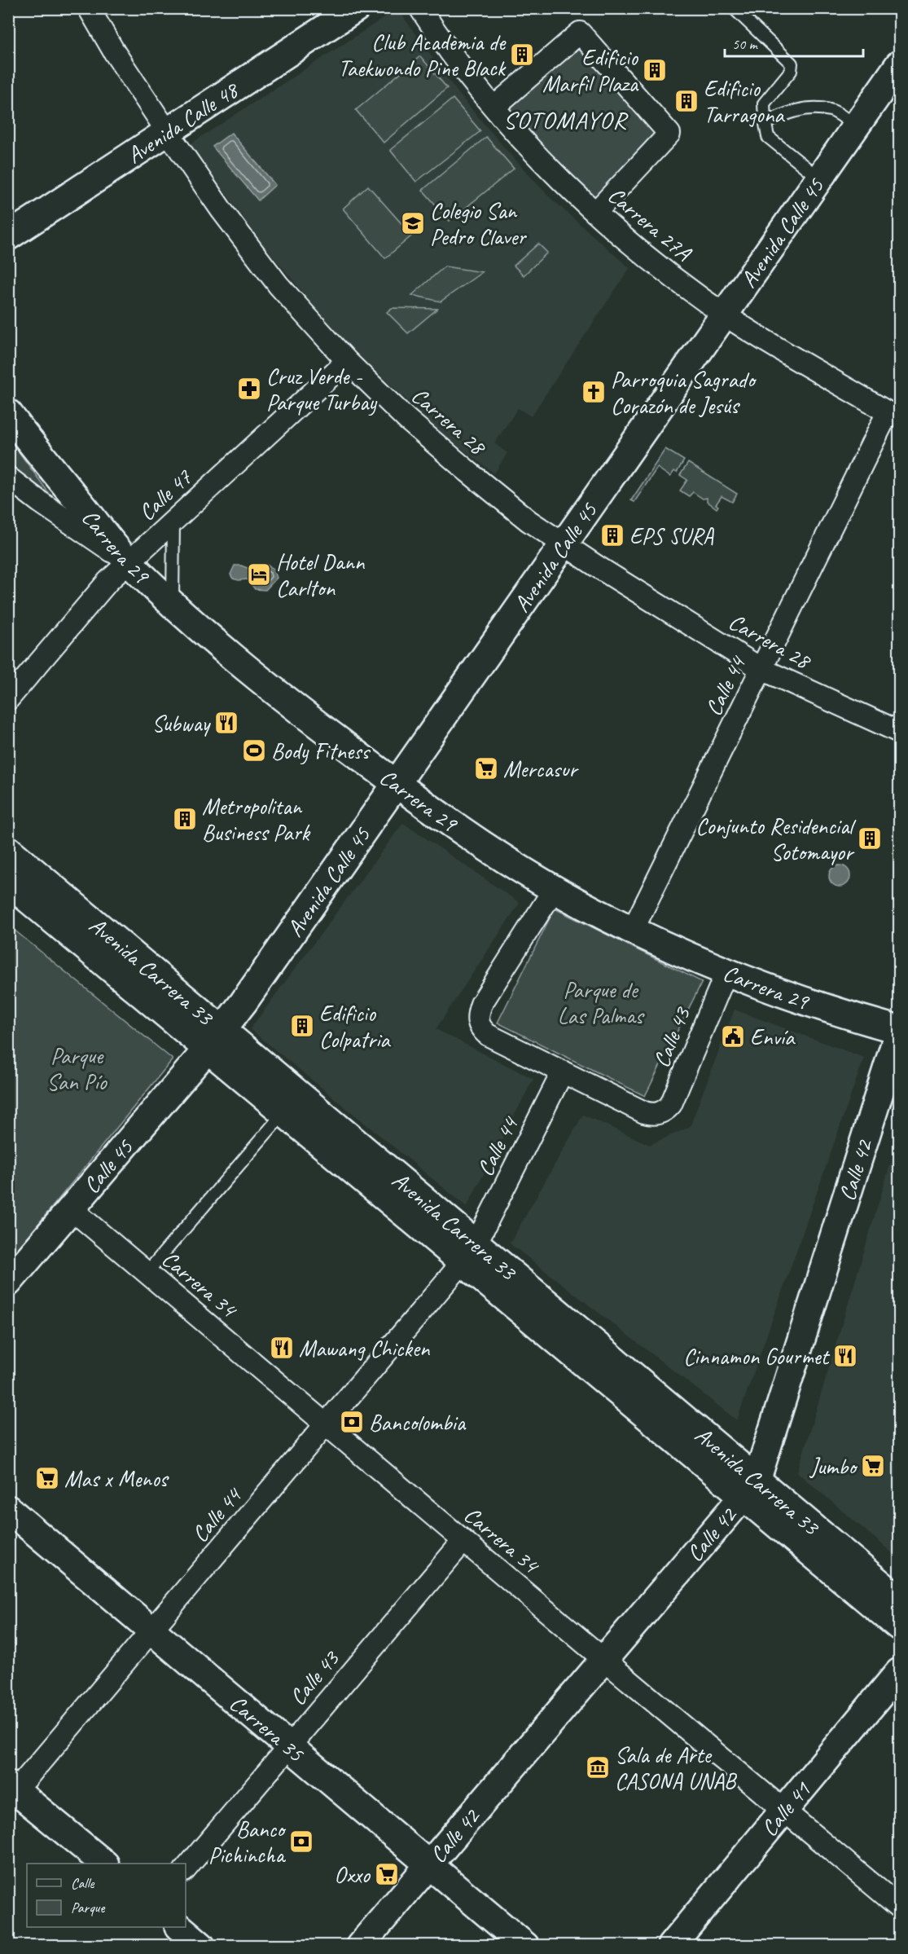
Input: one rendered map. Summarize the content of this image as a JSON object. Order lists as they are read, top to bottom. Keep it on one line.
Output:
{"streets":{"street":["Avenida Calle 48","Carrera 27A","Avenida Calle 45","Carrera 28","Calle 47","Carrera 29","Calle 44","Avenida Carrera 33","Calle 43","Calle 45","Calle 42","Carrera 34","Carrera 35","Calle 41"]},"crossings":[["Avenida Calle 48","Carrera 28"],["Carrera 27A","Avenida Calle 45"],["Carrera 27A","Calle 44"],["Avenida Calle 45","Carrera 28"],["Avenida Calle 45","Carrera 29"],["Avenida Calle 45","Avenida Carrera 33"],["Avenida Calle 45","Calle 45"],["Carrera 28","Calle 47"],["Carrera 28","Calle 44"],["Calle 47","Carrera 29"],["Carrera 29","Calle 44"],["Carrera 29","Calle 43"],["Carrera 29","Calle 42"],["Calle 44","Avenida Carrera 33"],["Calle 44","Calle 43"],["Calle 44","Carrera 34"],["Calle 44","Carrera 35"],["Avenida Carrera 33","Calle 45"],["Avenida Carrera 33","Calle 42"],["Calle 43","Carrera 34"],["Calle 43","Carrera 35"],["Calle 45","Carrera 34"],["Calle 42","Carrera 34"],["Calle 42","Carrera 35"],["Carrera 34","Calle 41"]],"districts":["SOTOMAYOR"],"parks":["Parque de Las Palmas","Parque San Pío"],"places":{"building":["Club Academia de Taekwondo Pine Black","Edificio Marfil Plaza","Edificio Tarragona","EPS SURA","Metropolitan Business Park","Conjunto Residencial Sotomayor","Edificio Colpatria"],"school or university":["Colegio San Pedro Claver"],"pharmacy":["Cruz Verde - Parque Turbay"],"church":["Parroquia Sagrado Corazón de Jesús"],"hotel":["Hotel Dann Carlton"],"restaurant":["Subway","Mawang Chicken","Cinnamon Gourmet"],"sports":["Body Fitness"],"supermarket":["Mercasur","Jumbo","Mas x Menos","Oxxo"],"public building":["Envía"],"bank":["Bancolombia","Banco Pichincha"],"museum":["Sala de Arte CASONA UNAB"]},"legend":["Calle","Parque"],"scale_bar":"50 m"}
